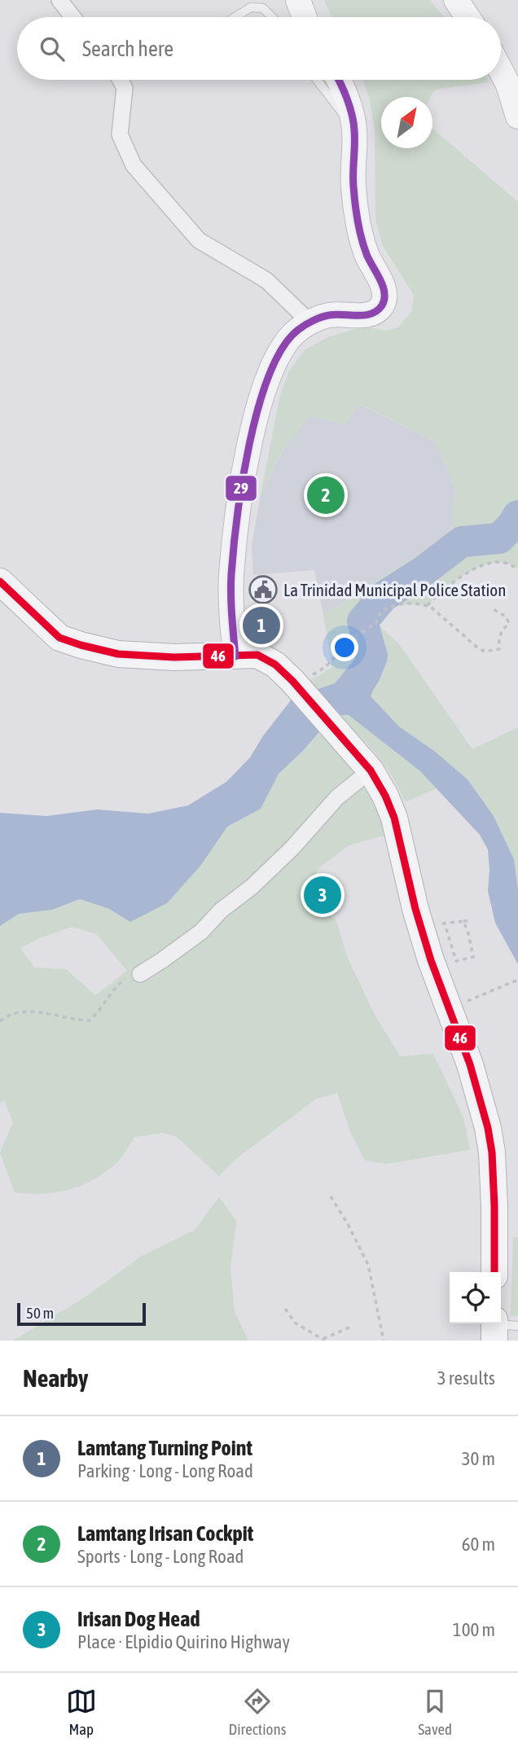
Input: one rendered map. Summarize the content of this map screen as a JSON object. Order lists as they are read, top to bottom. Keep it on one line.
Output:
{"places":{"public building":["La Trinidad Municipal Police Station"]},"lines":["transit line 29","transit line 46"],"scale_bar":"50 m","north":"top right","page":{"search":"Search here","pins":["2","1","3"],"scale":"50 m","heading":["Nearby","3 results"],"list":[{"mark":"1","name":"Lamtang Turning Point","note":"Parking · Long - Long Road","value":"30 m"},{"mark":"2","name":"Lamtang Irisan Cockpit","note":"Sports · Long - Long Road","value":"60 m"},{"mark":"3","name":"Irisan Dog Head","note":"Place · Elpidio Quirino Highway","value":"100 m"}],"nav":["Map","Directions","Saved"]}}
